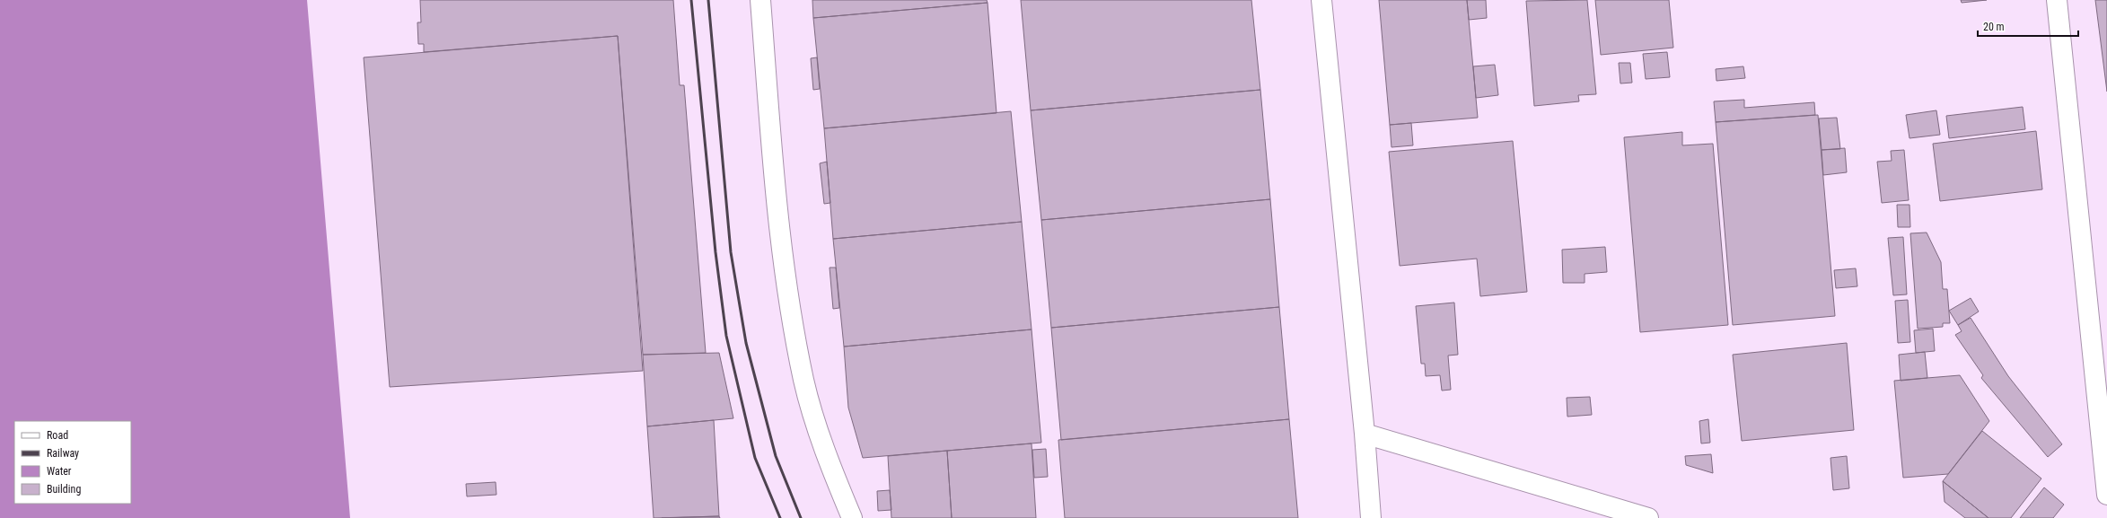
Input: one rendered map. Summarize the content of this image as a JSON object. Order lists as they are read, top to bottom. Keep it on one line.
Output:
{"legend":["Road","Railway","Water","Building"],"scale_bar":"20 m"}
